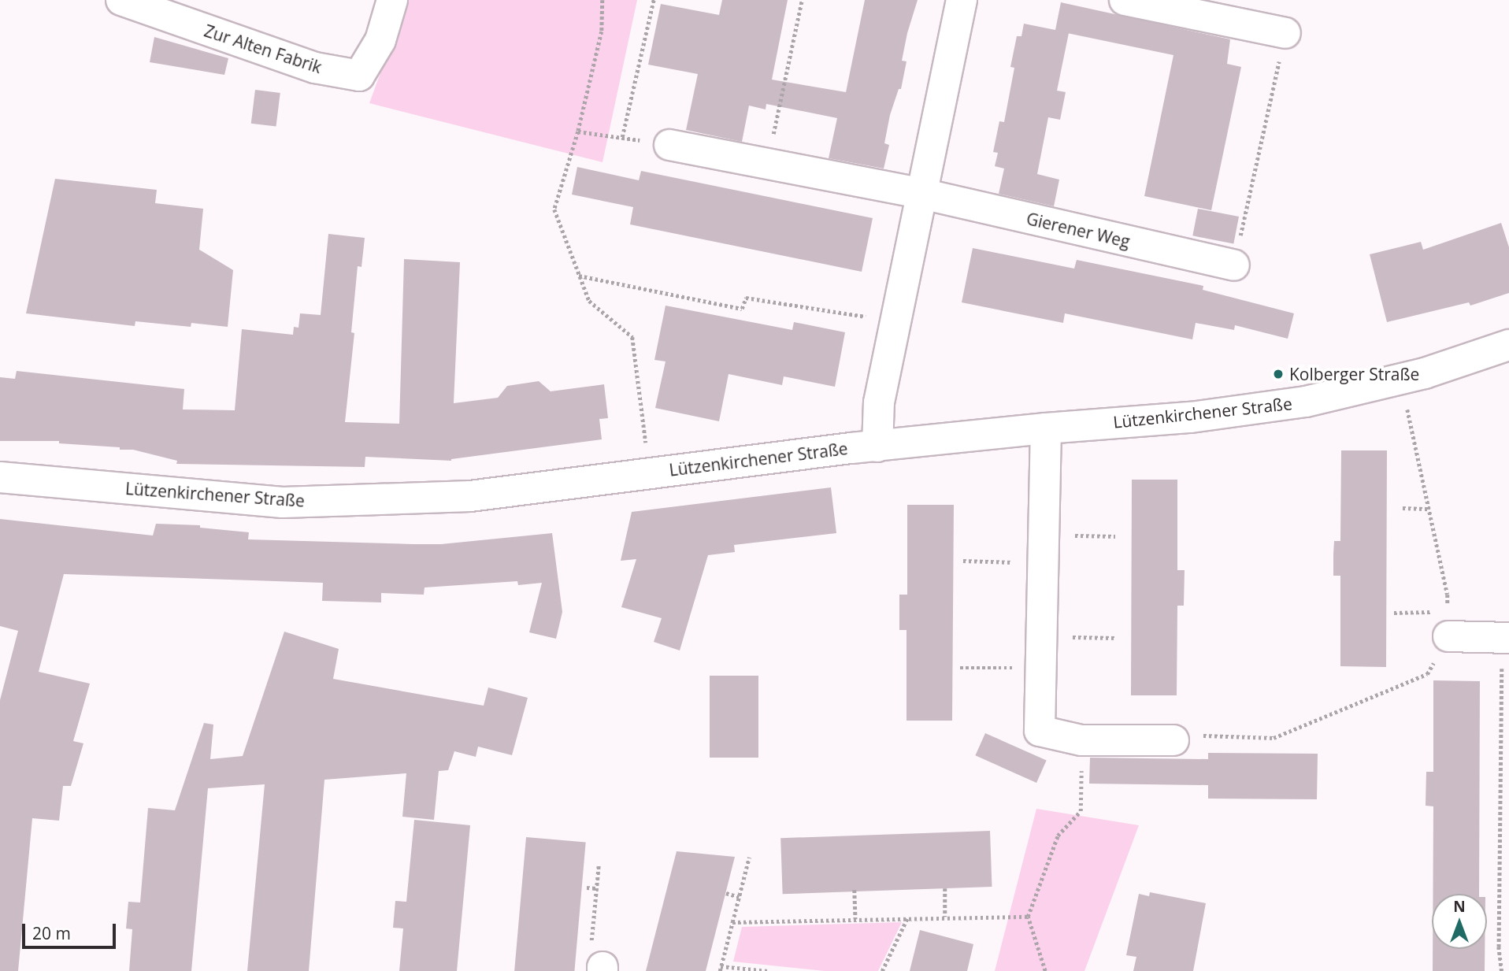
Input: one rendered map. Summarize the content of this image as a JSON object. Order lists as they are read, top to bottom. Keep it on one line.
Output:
{"streets":{"street":["Zur Alten Fabrik","Gierener Weg","Lützenkirchener Straße"]},"places":["Kolberger Straße"],"scale_bar":"20 m","north":"top"}
